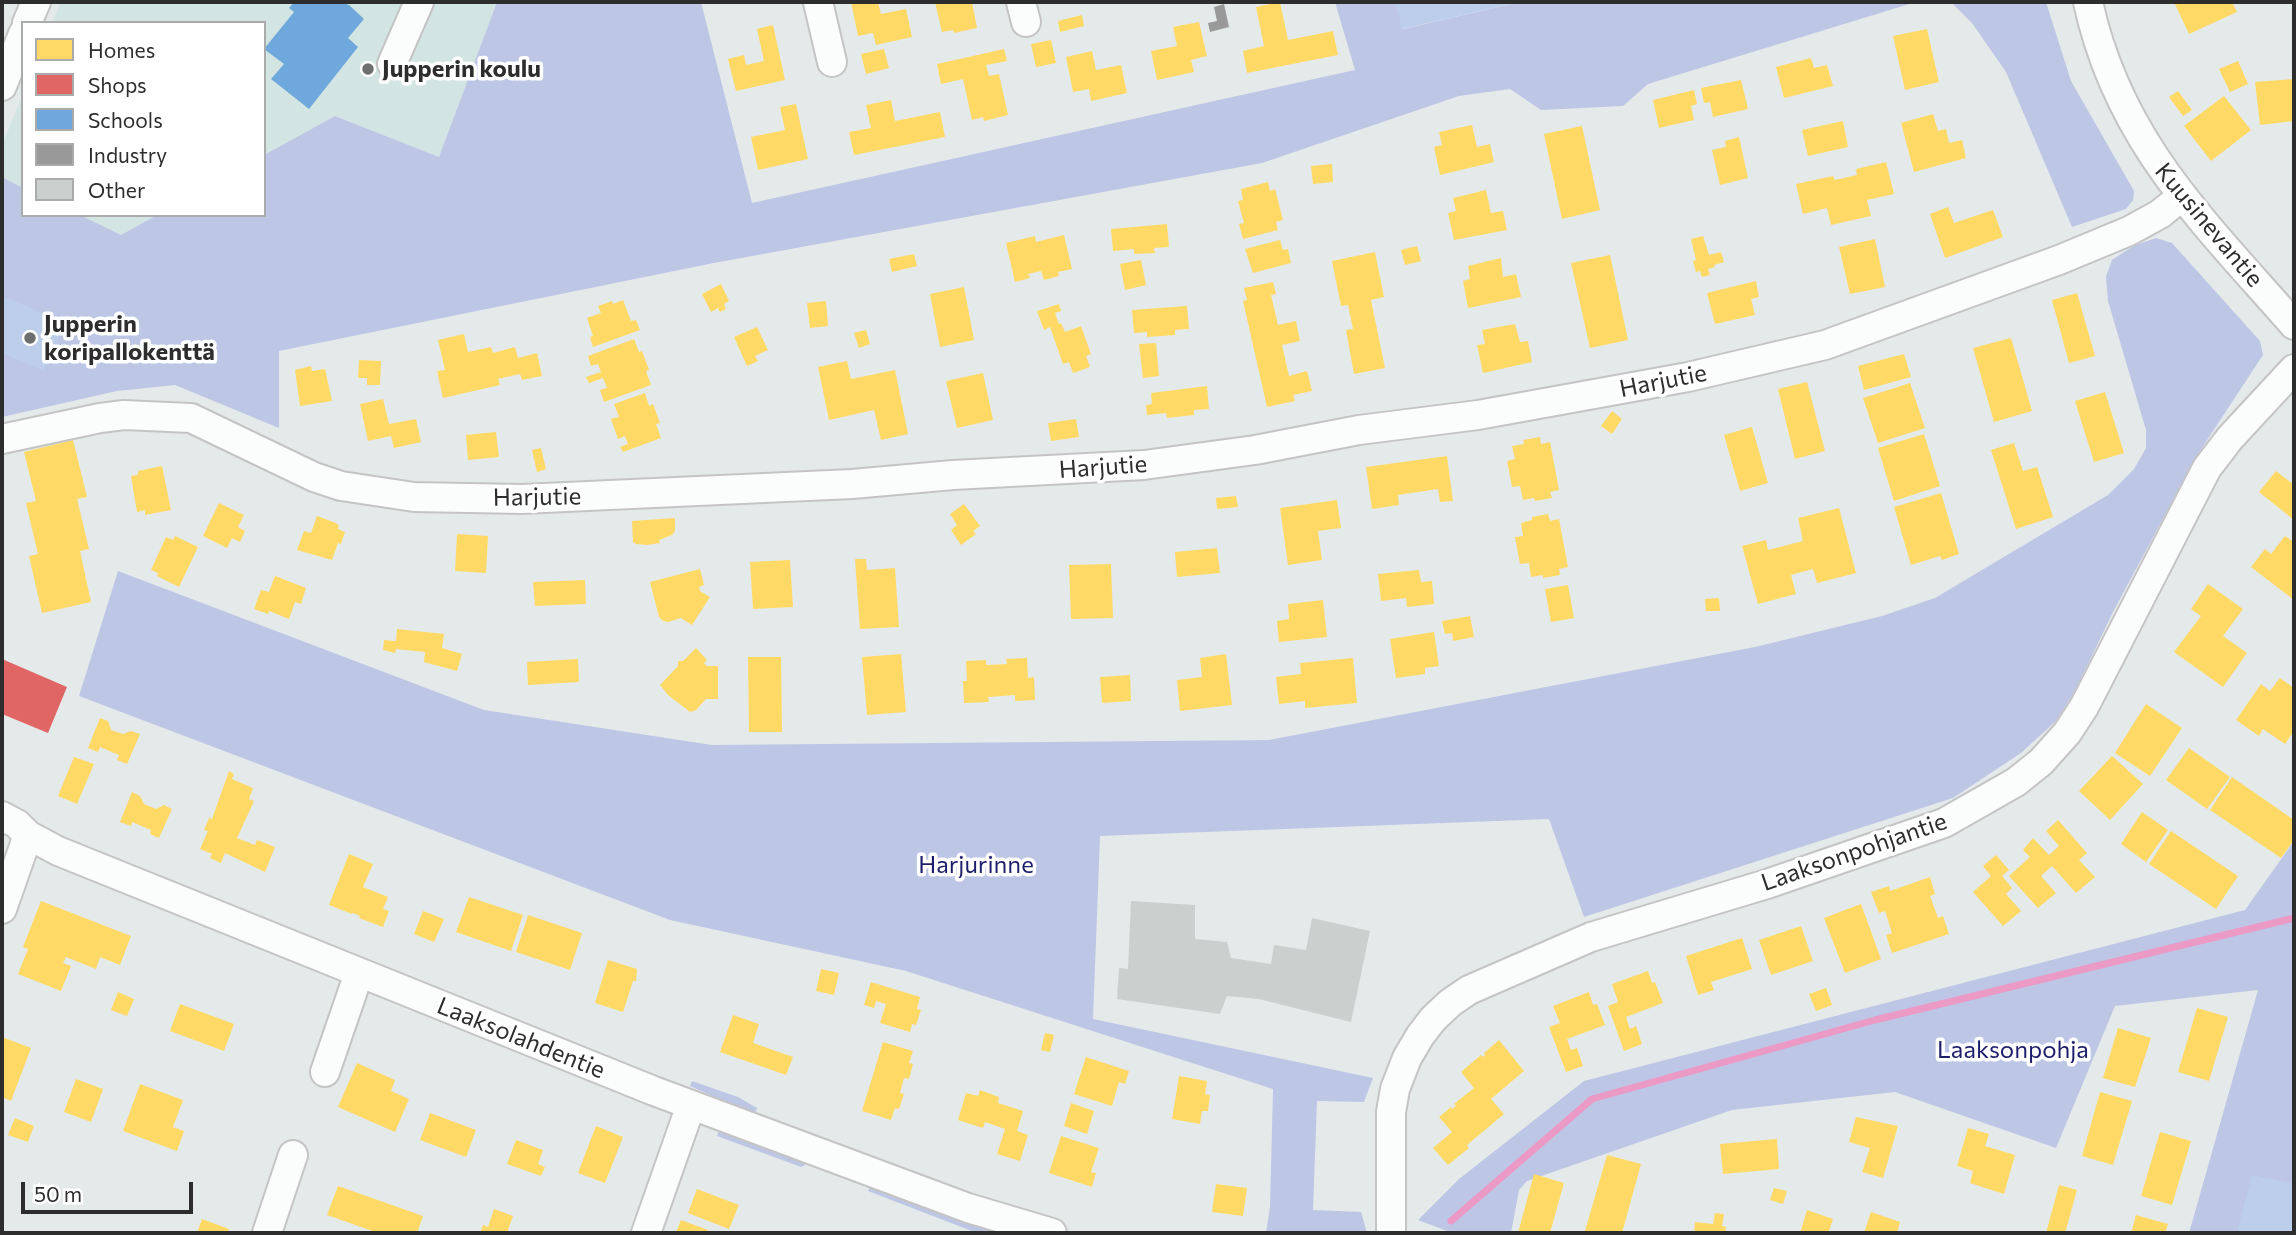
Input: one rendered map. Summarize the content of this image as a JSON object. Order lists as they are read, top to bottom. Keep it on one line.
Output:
{"streets":{"street":["Kuusinevantie","Harjutie","Laaksonpohjantie","Laaksolahdentie"]},"crossings":[["Kuusinevantie","Harjutie"]],"parks":["Harjurinne","Laaksonpohja"],"places":["Jupperin koulu","Jupperin koripallokenttä"],"legend":["Homes","Shops","Schools","Industry","Other"],"scale_bar":"50 m"}
